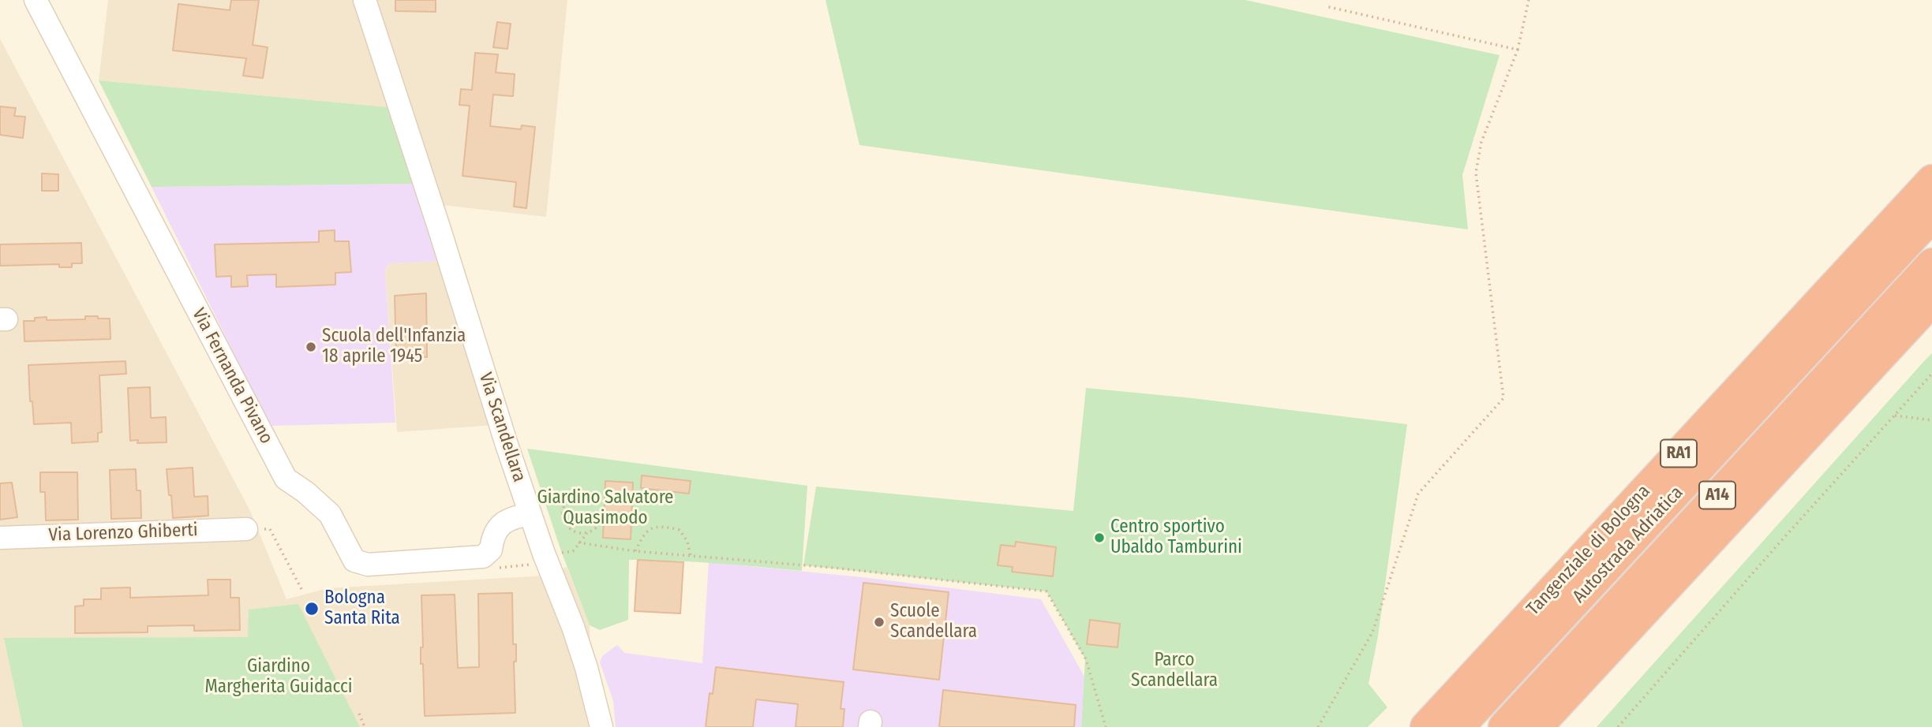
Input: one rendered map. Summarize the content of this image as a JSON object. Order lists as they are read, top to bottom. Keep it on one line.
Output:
{"streets":{"highway":["RA1","A14","Autostrada Adriatica","Tangenziale di Bologna"],"street":["Via Fernanda Pivano","Via Scandellara","Via Lorenzo Ghiberti"]},"crossings":[["Via Fernanda Pivano","Via Scandellara"]],"parks":["Giardino Salvatore Quasimodo","Parco Scandellara","Giardino Margherita Guidacci"],"places":["Scuola dell'Infanzia 18 aprile 1945","Centro sportivo Ubaldo Tamburini","Bologna Santa Rita","Scuole Scandellara"]}
